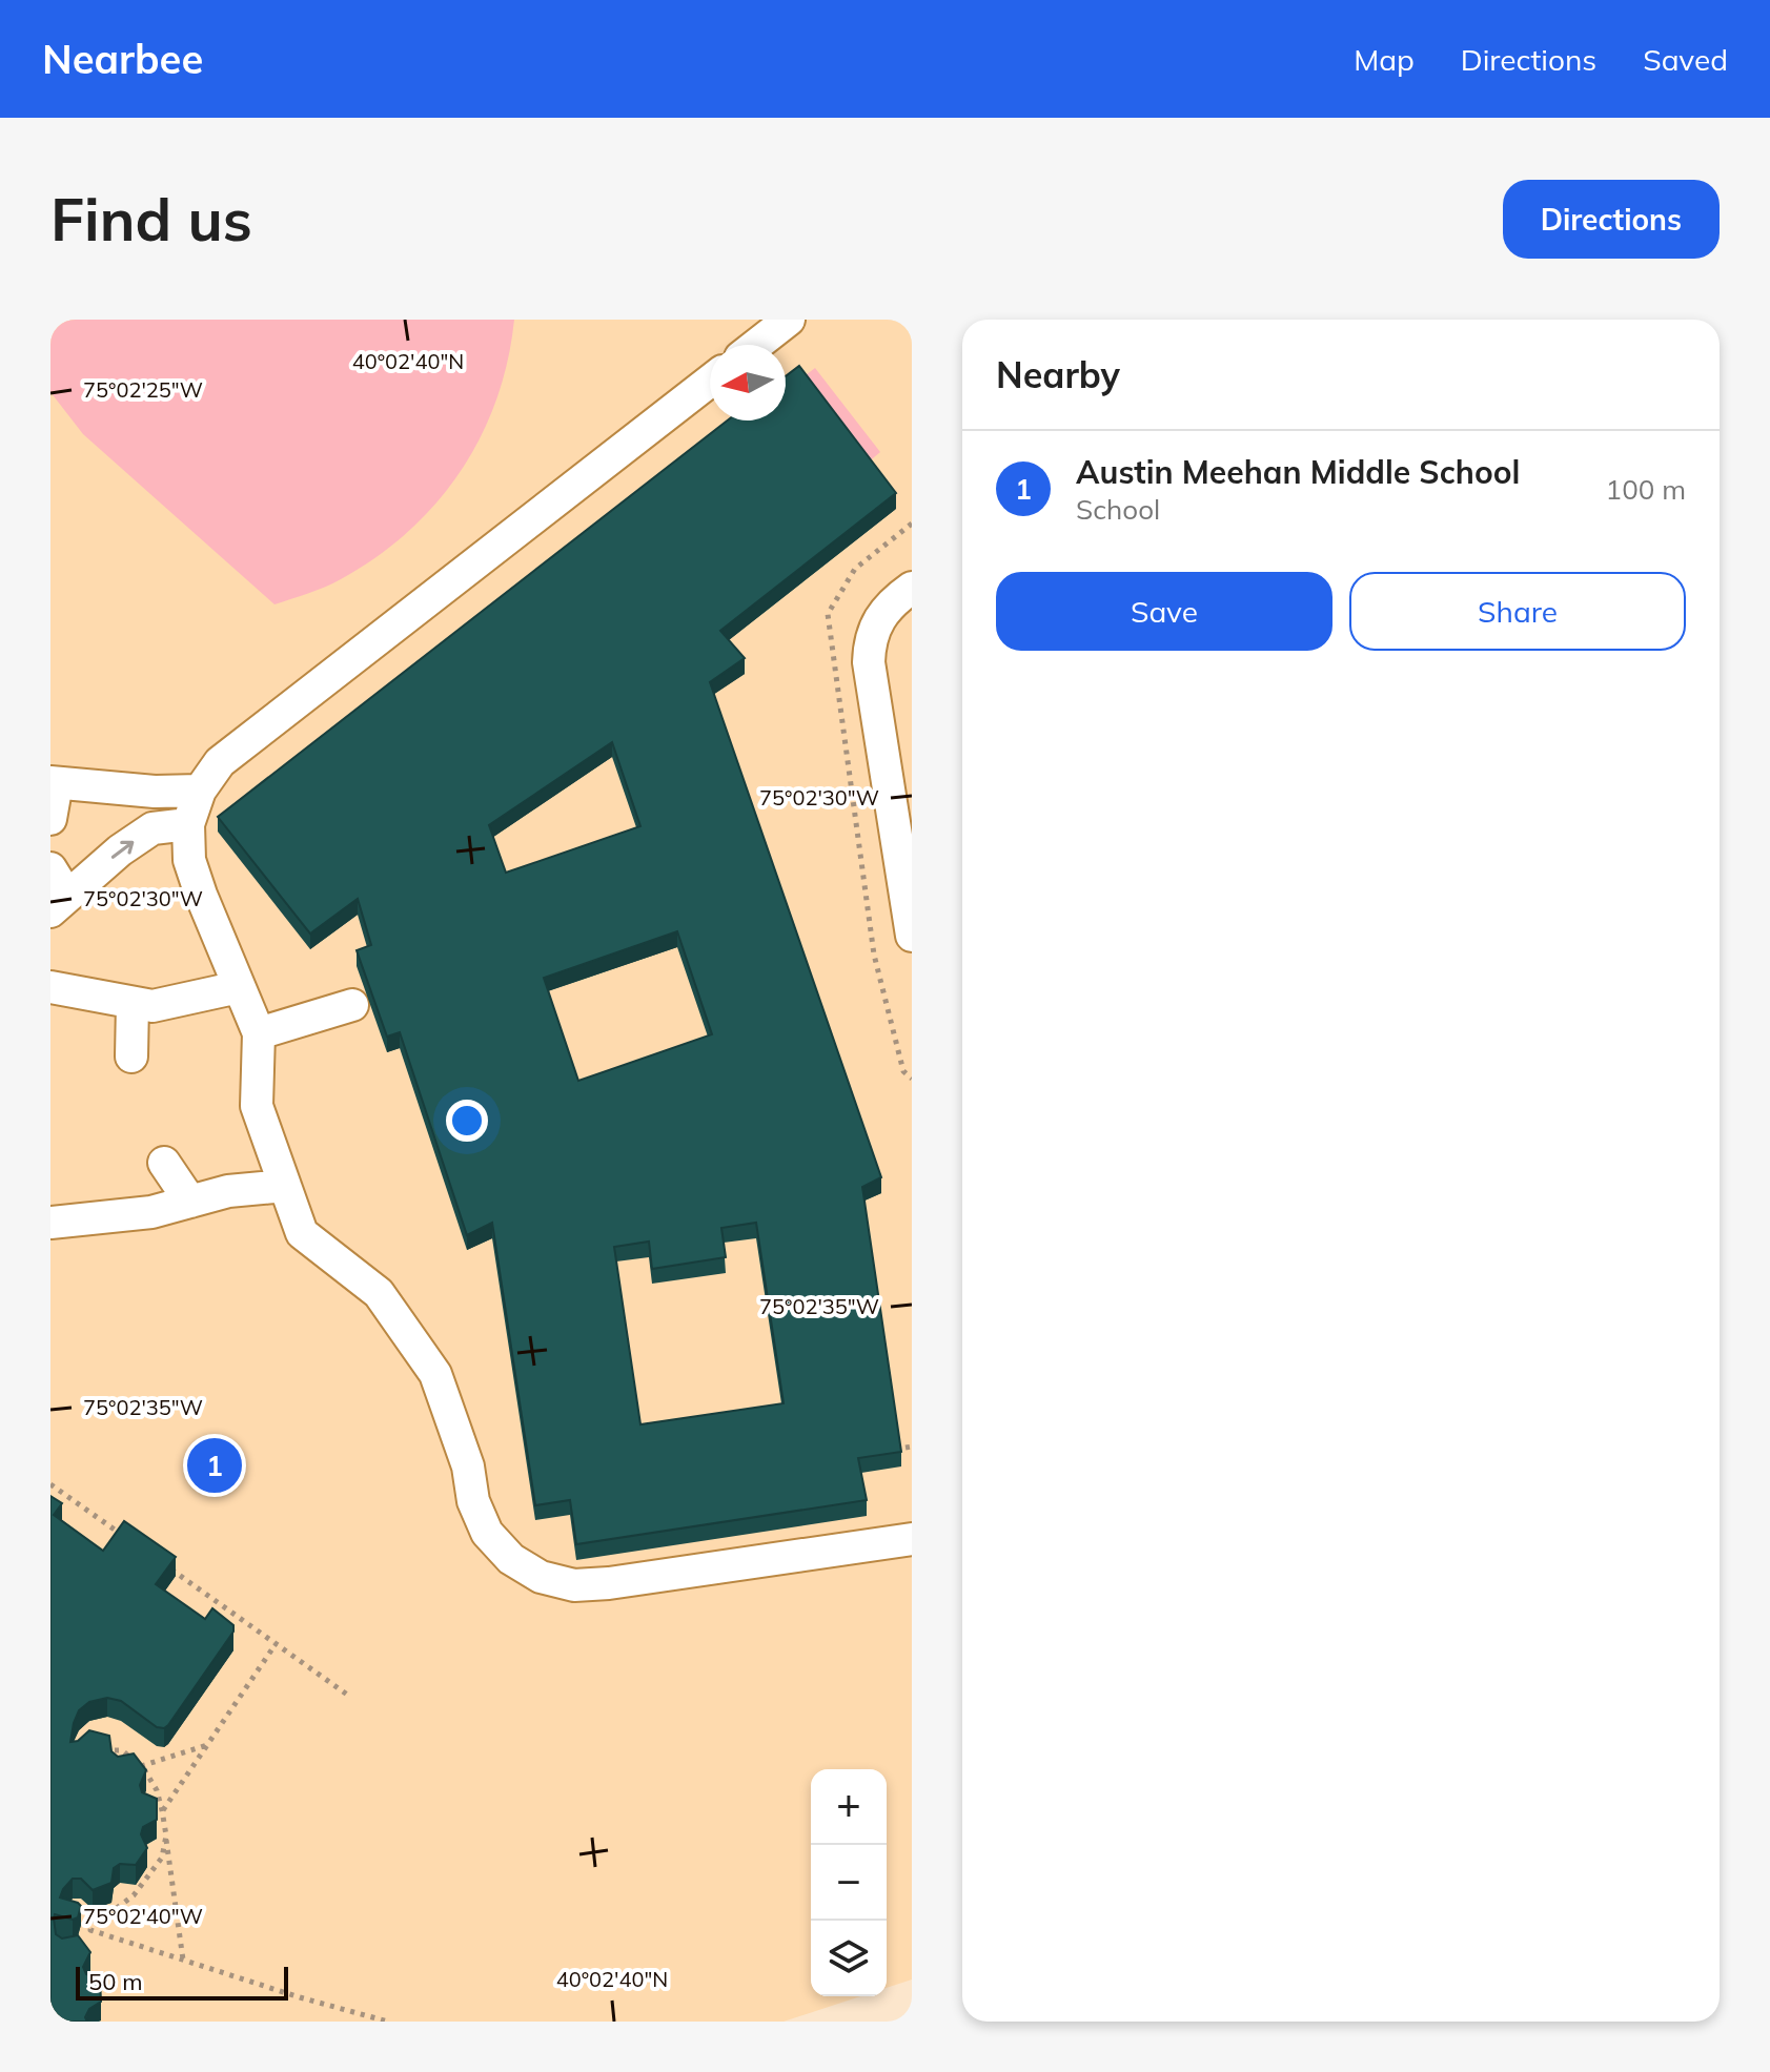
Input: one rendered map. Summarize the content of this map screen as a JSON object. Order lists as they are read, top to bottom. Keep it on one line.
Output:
{"scale_bar":"50 m","north":"left","page":{"header":"Nearbee","nav":["Map","Directions","Saved"],"buttons":["Directions",["Save","Share"]],"title":"Find us","heading":"Nearby","list":[{"mark":"1","name":"Austin Meehan Middle School","note":"School","value":"100 m"}],"pins":"1","map_buttons":["+","−"],"scale":"50 m"},"coordinates":["40°02'40\"N","75°02'25\"W","75°02'30\"W","75°02'35\"W","75°02'40\"W"]}
